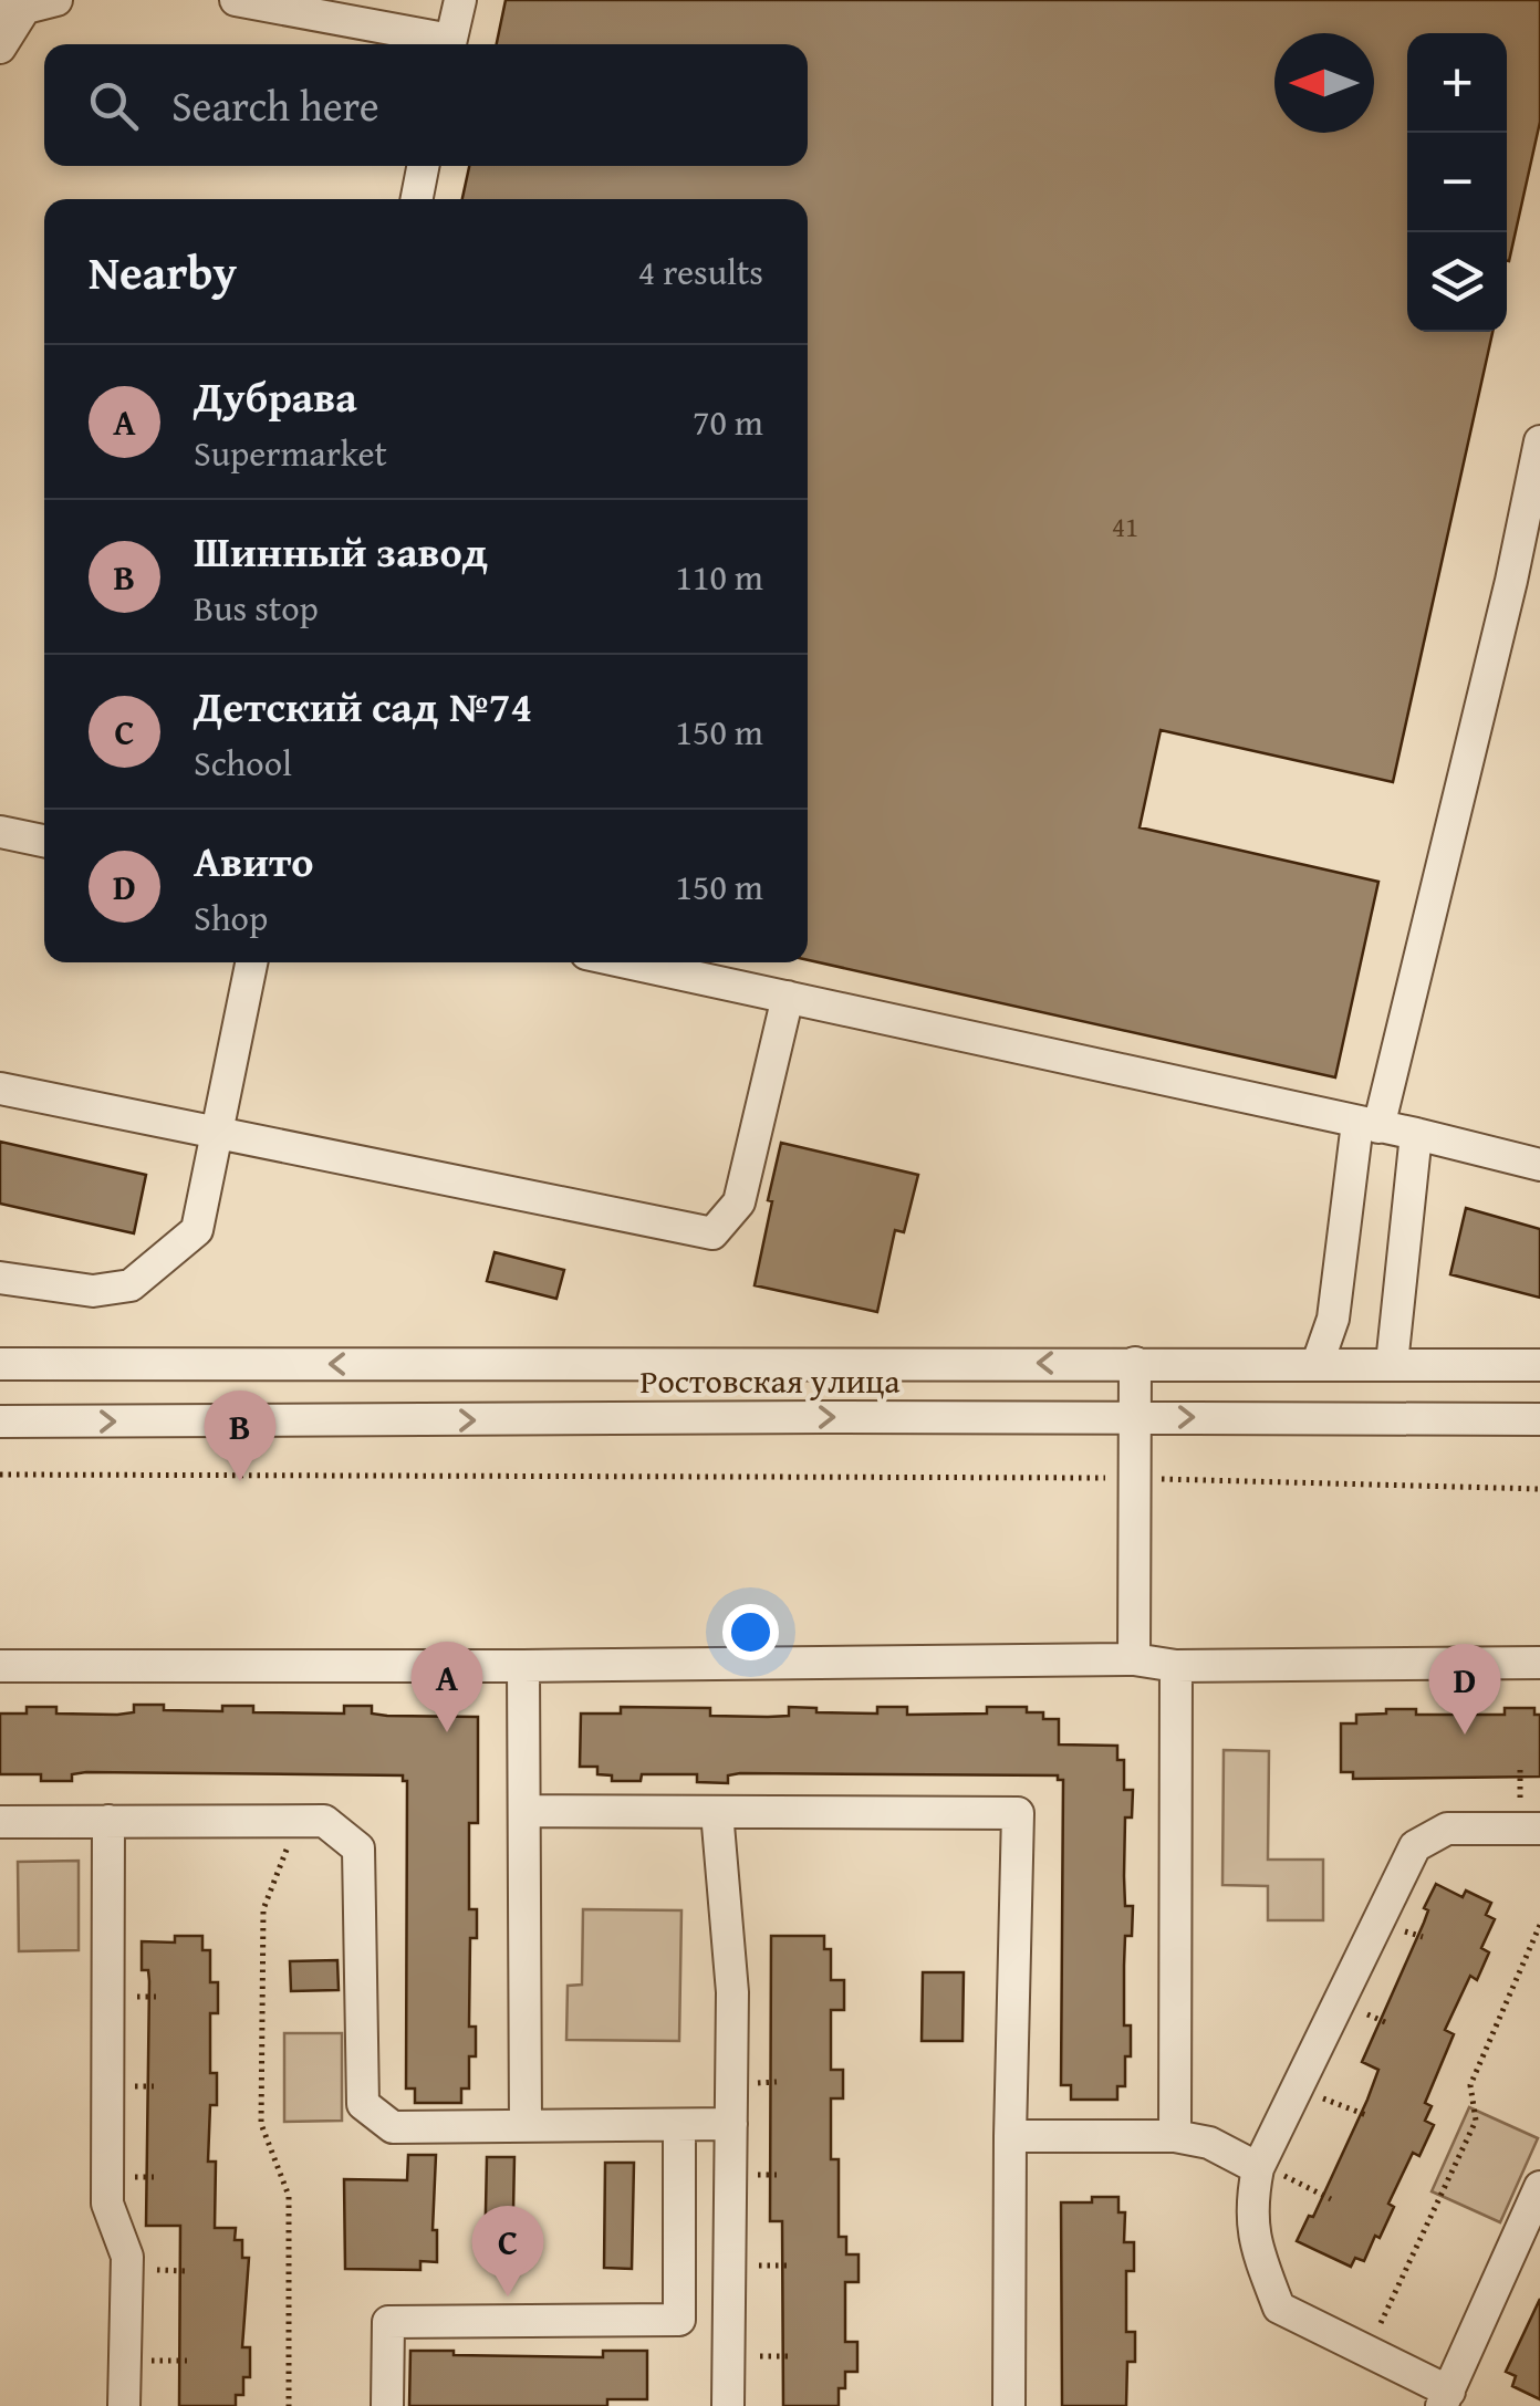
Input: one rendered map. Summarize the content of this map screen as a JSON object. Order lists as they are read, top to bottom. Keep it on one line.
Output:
{"streets":{"street":["Ростовская улица"]},"house_numbers":["41"],"north":"left","page":{"map_buttons":["+","−"],"search":"Search here","heading":["Nearby","4 results"],"list":[{"mark":"A","name":"Дубрава","note":"Supermarket","value":"70 m"},{"mark":"B","name":"Шинный завод","note":"Bus stop","value":"110 m"},{"mark":"C","name":"Детский сад №74","note":"School","value":"150 m"},{"mark":"D","name":"Авито","note":"Shop","value":"150 m"}],"pins":["B","A","D","C"]}}
